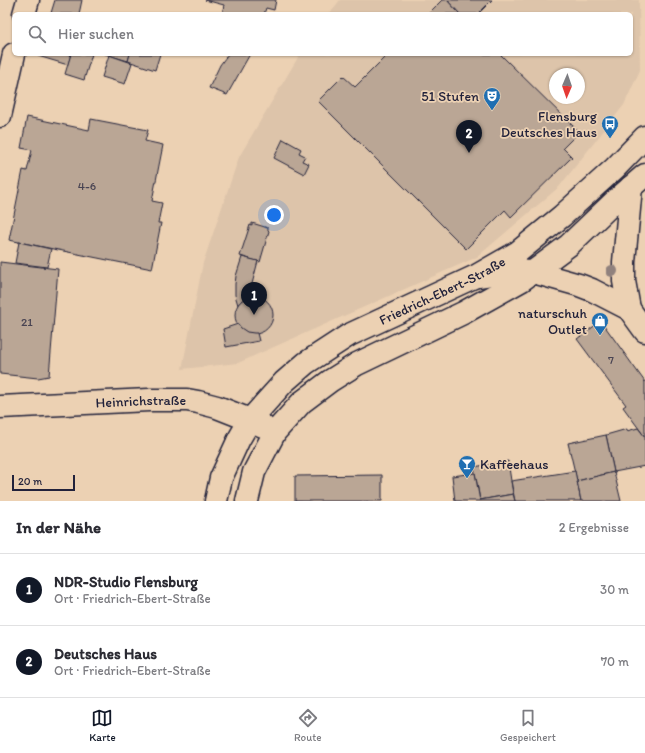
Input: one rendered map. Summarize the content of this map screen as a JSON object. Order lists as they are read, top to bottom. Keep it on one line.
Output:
{"streets":{"main road":["Friedrich-Ebert-Straße","Heinrichstraße"]},"crossings":[["Friedrich-Ebert-Straße","Heinrichstraße"]],"places":{"theatre":["51 Stufen"],"bus stop":["Flensburg Deutsches Haus"],"shop":["naturschuh Outlet"],"bar":["Kaffeehaus"]},"house_numbers":["4-6","21","7"],"scale_bar":"20 m","north":"bottom","page":{"search":"Hier suchen","pins":["2","1"],"scale":"20 m","heading":["In der Nähe","2 Ergebnisse"],"list":[{"mark":"1","name":"NDR-Studio Flensburg","note":"Ort · Friedrich-Ebert-Straße","value":"30 m"},{"mark":"2","name":"Deutsches Haus","note":"Ort · Friedrich-Ebert-Straße","value":"70 m"}],"nav":["Karte","Route","Gespeichert"]}}
